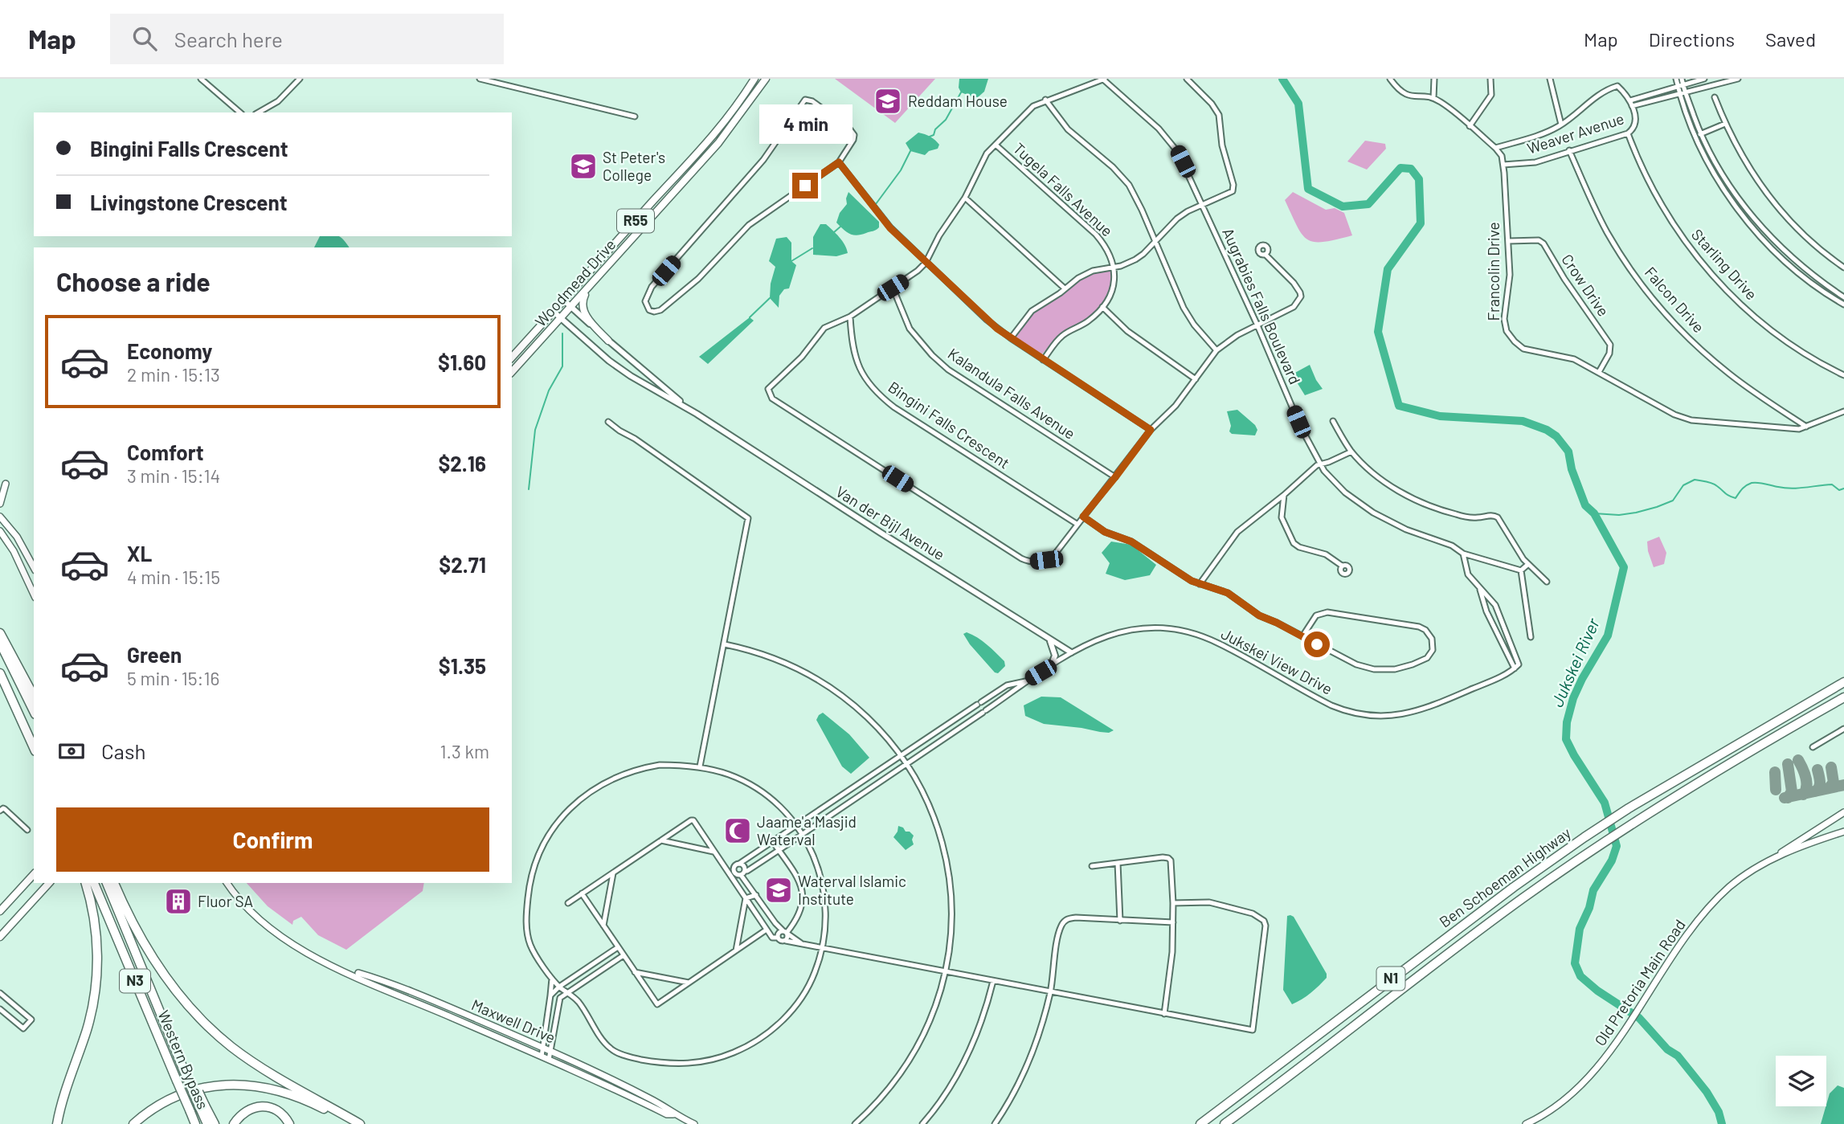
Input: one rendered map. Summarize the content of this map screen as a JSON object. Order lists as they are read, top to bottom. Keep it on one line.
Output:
{"streets":{"highway":["Ben Schoeman Highway","N1","N3","Western Bypass"],"main road":["R55","Woodmead Drive","Old Pretoria Main Road","Maxwell Drive"],"street":["Weaver Avenue","Tugela Falls Avenue","Starling Drive","Francolin Drive","Crow Drive","Falcon Drive","Augrabies Falls Boulevard","Kalandula Falls Avenue","Bingini Falls Crescent","Van der Bijl Avenue","Jukskei View Drive"]},"crossings":[["Weaver Avenue","Starling Drive"],["Weaver Avenue","Francolin Drive"],["Weaver Avenue","Falcon Drive"],["Francolin Drive","Crow Drive"],["Francolin Drive","Falcon Drive"],["Woodmead Drive","Van der Bijl Avenue"],["Van der Bijl Avenue","Jukskei View Drive"]],"water":["Jukskei River"],"places":{"school or university":["Reddam House","St Peter's College","Waterval Islamic Institute"],"mosque":["Jaame'a Masjid Waterval"],"building":["Fluor SA"]},"page":{"header":"Map","search":"Search here","nav":["Map","Directions","Saved"],"bubble":"4 min","banner":["Bingini Falls Crescent","Livingstone Crescent"],"heading":"Choose a ride","list":[{"name":"Economy","note":"2 min · 15:13","value":"$1.60"},{"name":"Comfort","note":"3 min · 15:14","value":"$2.16"},{"name":"XL","note":"4 min · 15:15","value":"$2.71"},{"name":"Green","note":"5 min · 15:16","value":"$1.35"}],"pay":["Cash","1.3 km"],"buttons":"Confirm"}}
